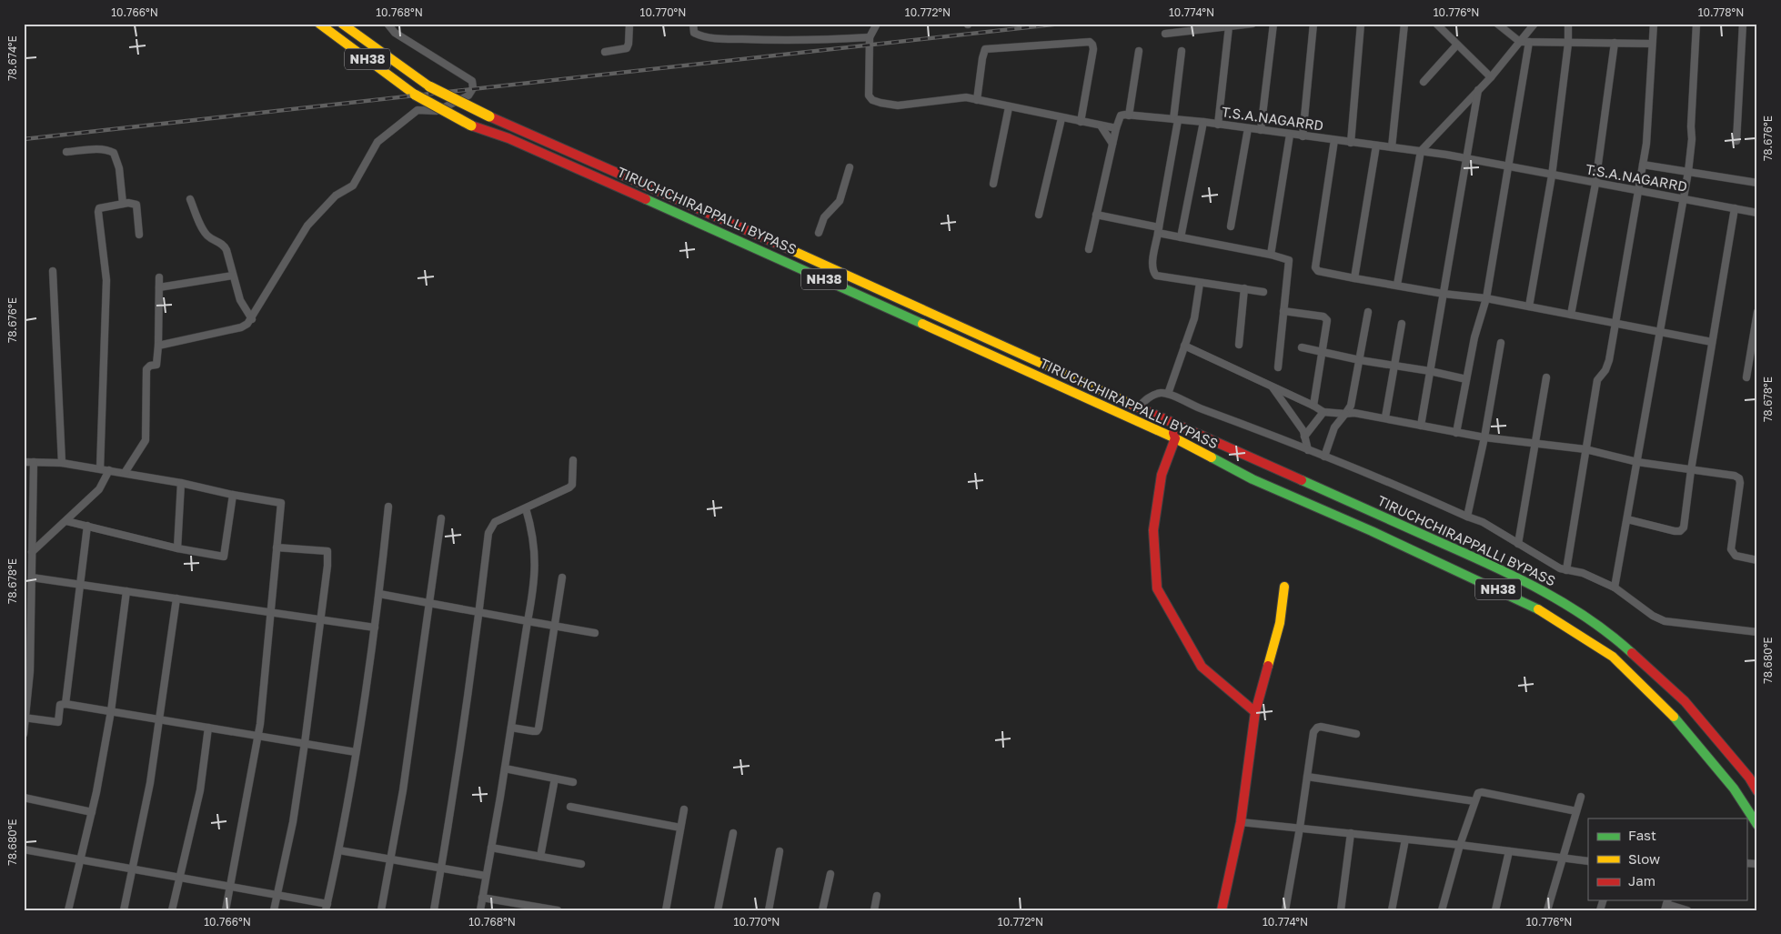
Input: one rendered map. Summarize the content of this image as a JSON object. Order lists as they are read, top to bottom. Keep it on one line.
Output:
{"streets":{"main road":["NH38","TIRUCHCHIRAPPALLI BYPASS"],"street":["T.S.A.NAGARRD"]},"legend":["Fast","Slow","Jam"],"coordinates":["10.766°N","10.768°N","10.770°N","10.772°N","10.774°N","10.776°N","10.778°N","78.674°E","78.676°E","78.678°E","78.680°E"]}
